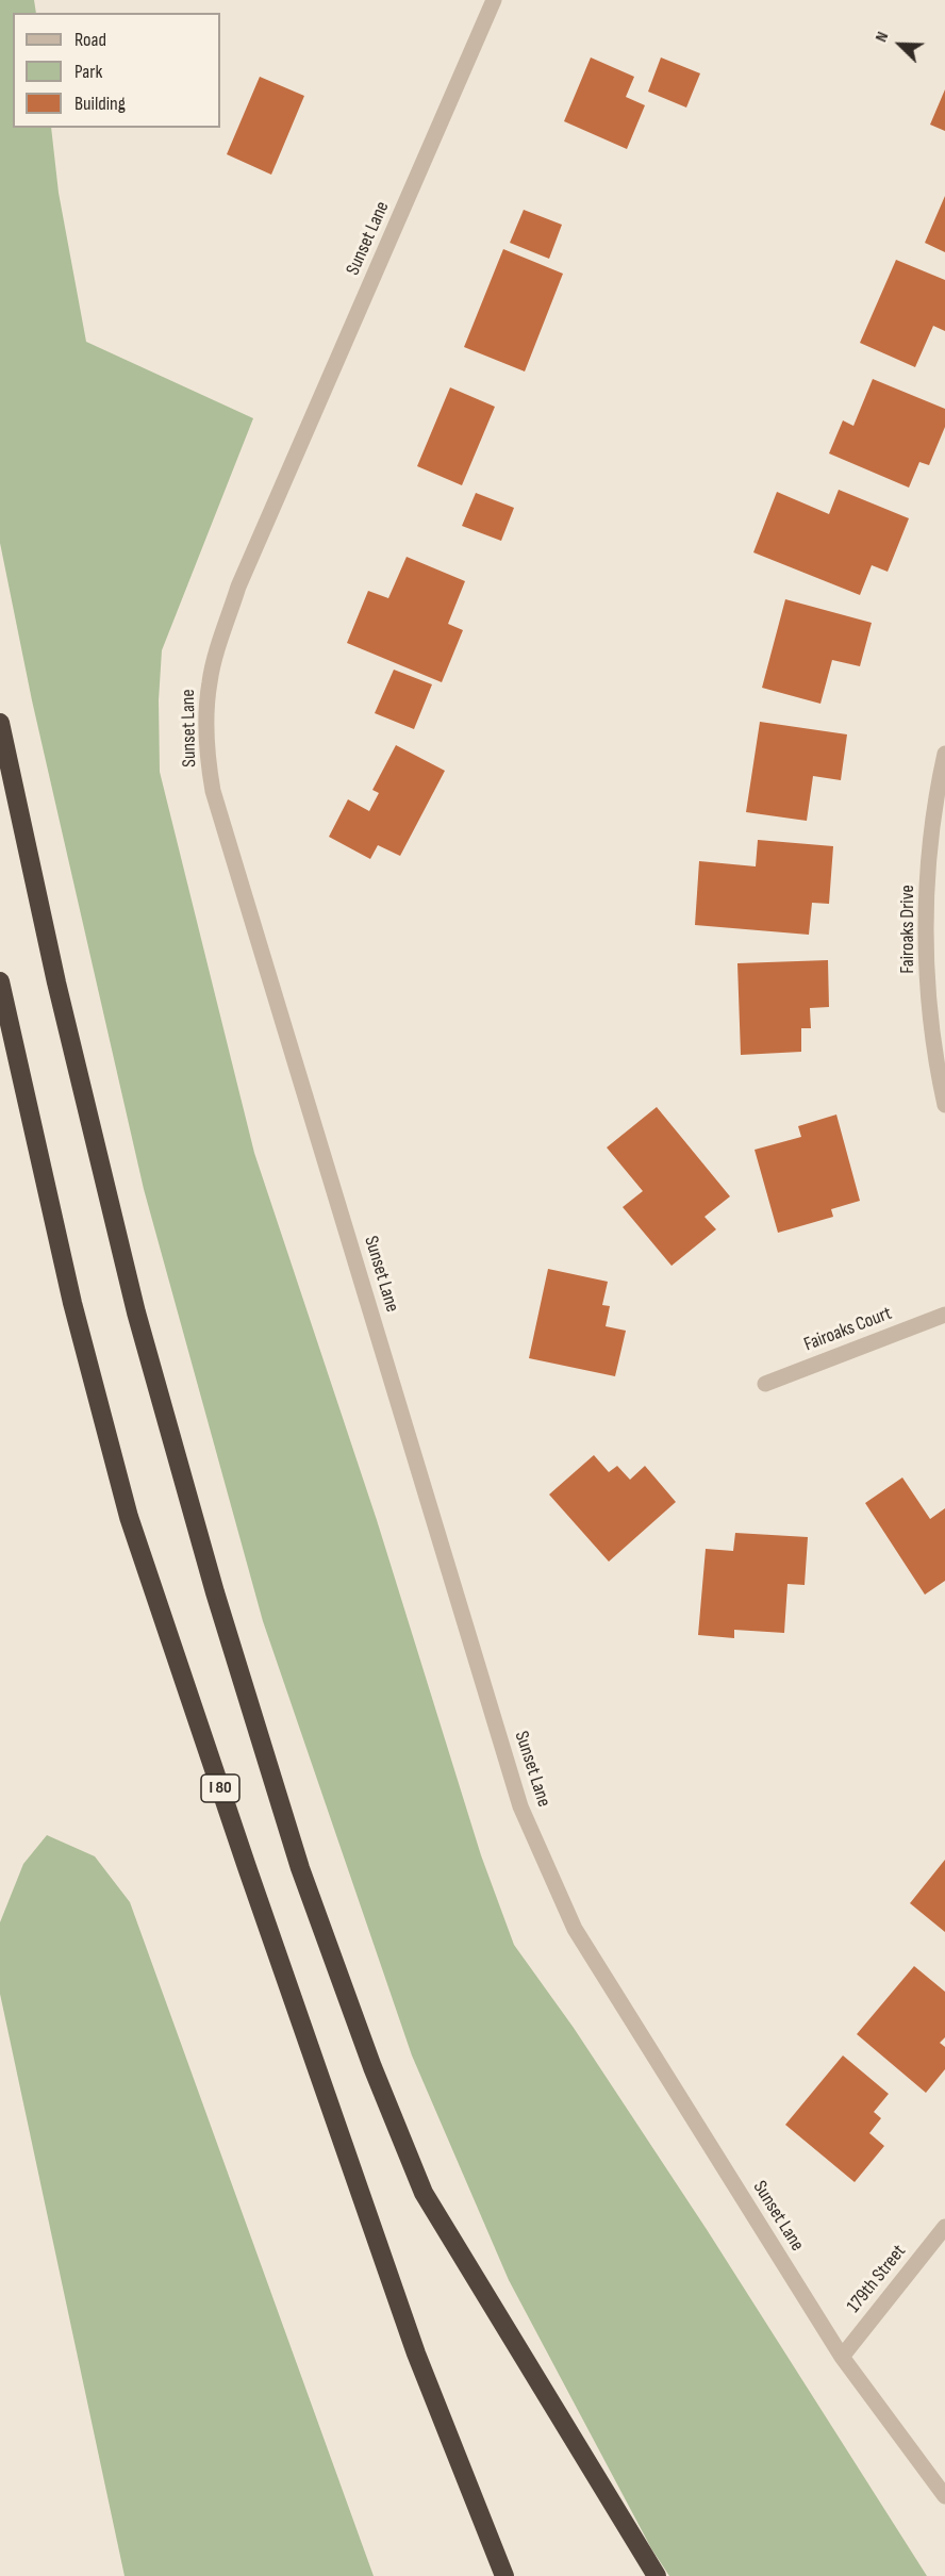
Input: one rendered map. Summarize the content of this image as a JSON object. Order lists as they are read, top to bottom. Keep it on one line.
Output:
{"streets":{"highway":["I 80"],"street":["Sunset Lane","Fairoaks Drive","Fairoaks Court","179th Street"]},"crossings":[["Sunset Lane","179th Street"]],"legend":["Road","Park","Building"],"north":"top left"}
